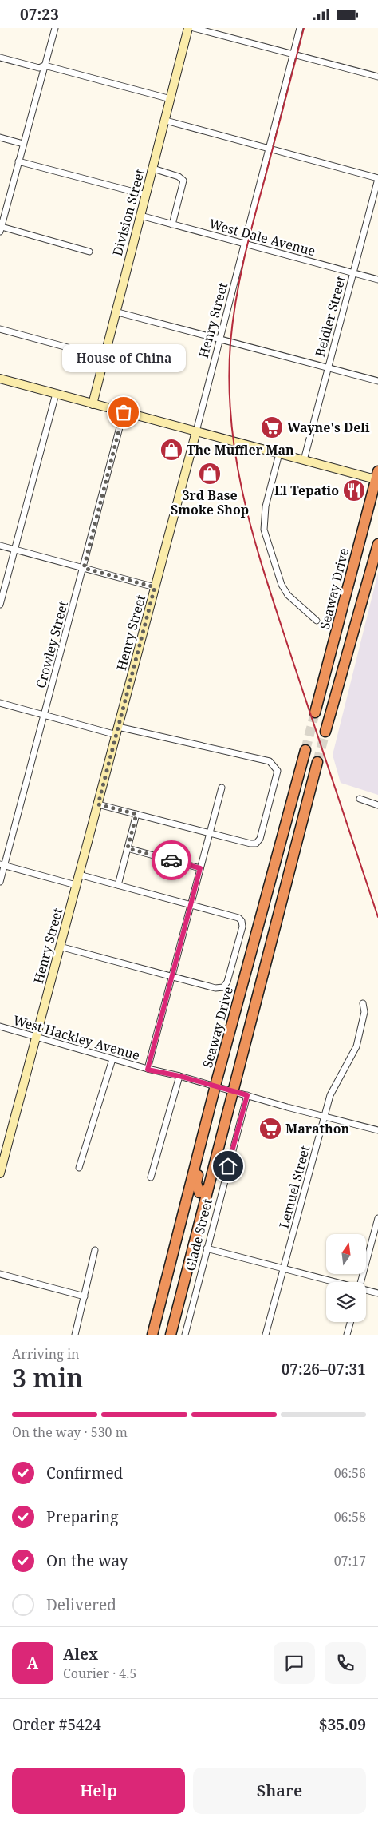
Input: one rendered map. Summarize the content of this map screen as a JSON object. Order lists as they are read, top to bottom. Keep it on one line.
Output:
{"streets":{"highway":["Seaway Drive"],"main road":["Division Street","Henry Street"],"street":["West Dale Avenue","Beidler Street","Crowley Street","West Hackley Avenue","Lemuel Street","Glade Street"]},"crossings":[["Division Street","West Dale Avenue"],["West Dale Avenue","Beidler Street"],["West Dale Avenue","Henry Street"],["Henry Street","West Hackley Avenue"],["Seaway Drive","West Hackley Avenue"],["West Hackley Avenue","Lemuel Street"],["West Hackley Avenue","Glade Street"]],"places":{"other":["House of China"],"supermarket":["Wayne's Deli","Marathon"],"shop":["The Muffler Man","3rd Base Smoke Shop"],"restaurant":["El Tepatio"]},"north":"top","page":{"status":"07:23","bubble":"House of China","heading":["3 min","Arriving in","07:26–07:31"],"panel":["Alex","Courier · 4.5","Order #5424","$35.09"],"bar":"On the way · 530 m","list":[["Confirmed","06:56"],["Preparing","06:58"],["On the way","07:17"],"Delivered"],"round":"A","buttons":["Help","Share"]}}
